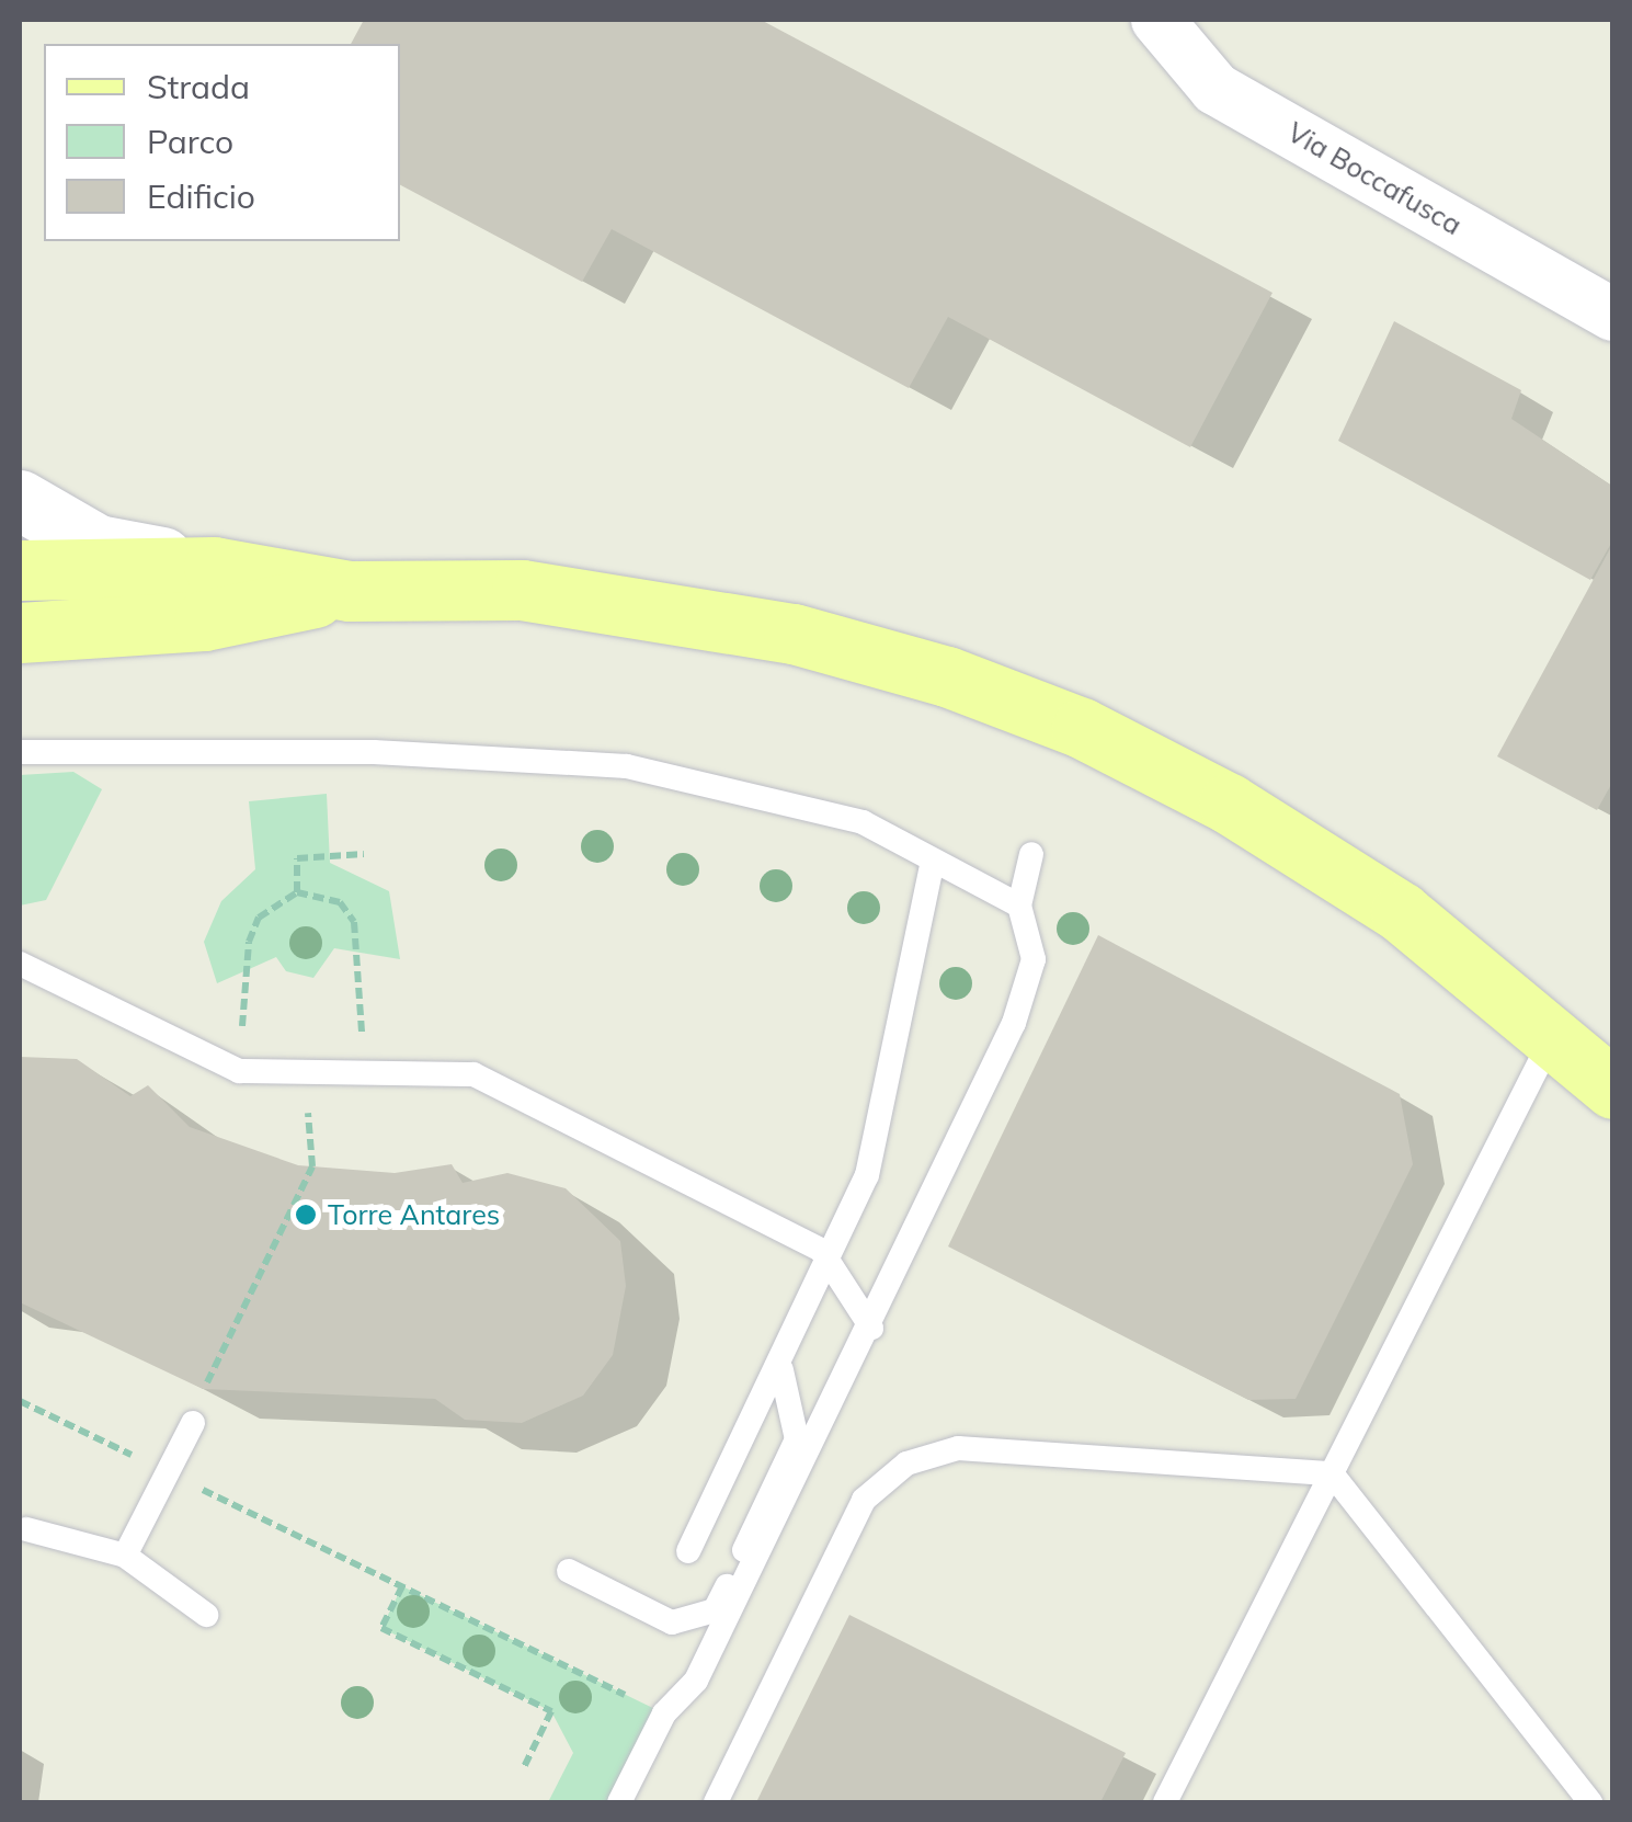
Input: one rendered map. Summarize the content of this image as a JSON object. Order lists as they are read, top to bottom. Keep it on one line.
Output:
{"streets":{"street":["Via Boccafusca"]},"places":["Torre Antares"],"legend":["Strada","Parco","Edificio"]}
